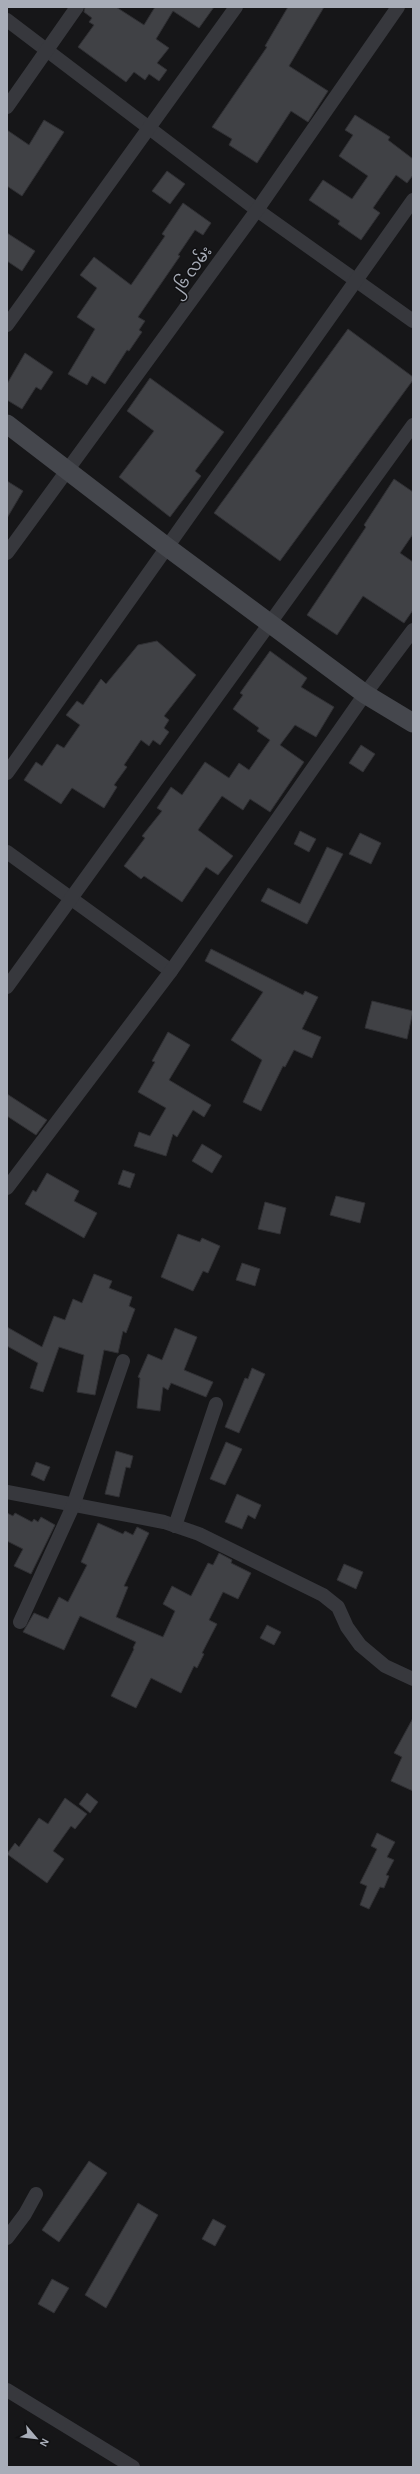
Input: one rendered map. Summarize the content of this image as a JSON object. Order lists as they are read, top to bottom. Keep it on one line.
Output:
{"streets":{"street":["၂၆ လမ်း"]},"north":"bottom right"}
